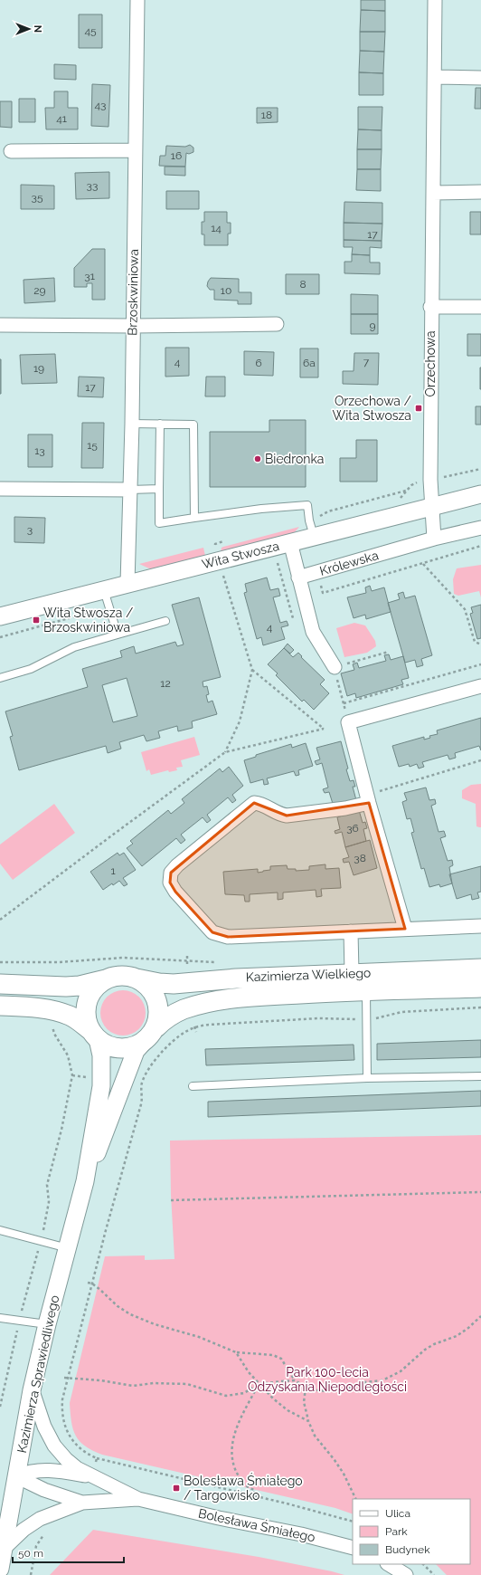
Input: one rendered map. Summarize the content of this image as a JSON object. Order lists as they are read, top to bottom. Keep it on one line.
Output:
{"streets":{"main road":["Kazimierza Wielkiego"],"street":["Brzoskwiniowa","Orzechowa","Wita Stwosza","Królewska","Kazimierza Sprawiedliwego","Bolesława Śmiałego"]},"crossings":[["Brzoskwiniowa","Wita Stwosza"],["Orzechowa","Wita Stwosza"],["Kazimierza Wielkiego","Kazimierza Sprawiedliwego"],["Kazimierza Sprawiedliwego","Bolesława Śmiałego"]],"parks":["Park 100-lecia Odzyskania Niepodległości"],"places":{"transit":["Orzechowa / Wita Stwosza","Wita Stwosza / Brzoskwiniowa","Bolesława Śmiałego / Targowisko"],"other":["Biedronka"]},"house_numbers":["45","43","18","41","16","33","35","14","17","31","8","29","10","9","4","7","6","6a","19","17","15","13","3","4","12","36","38","1"],"legend":["Ulica","Park","Budynek"],"scale_bar":"50 m","north":"right"}
